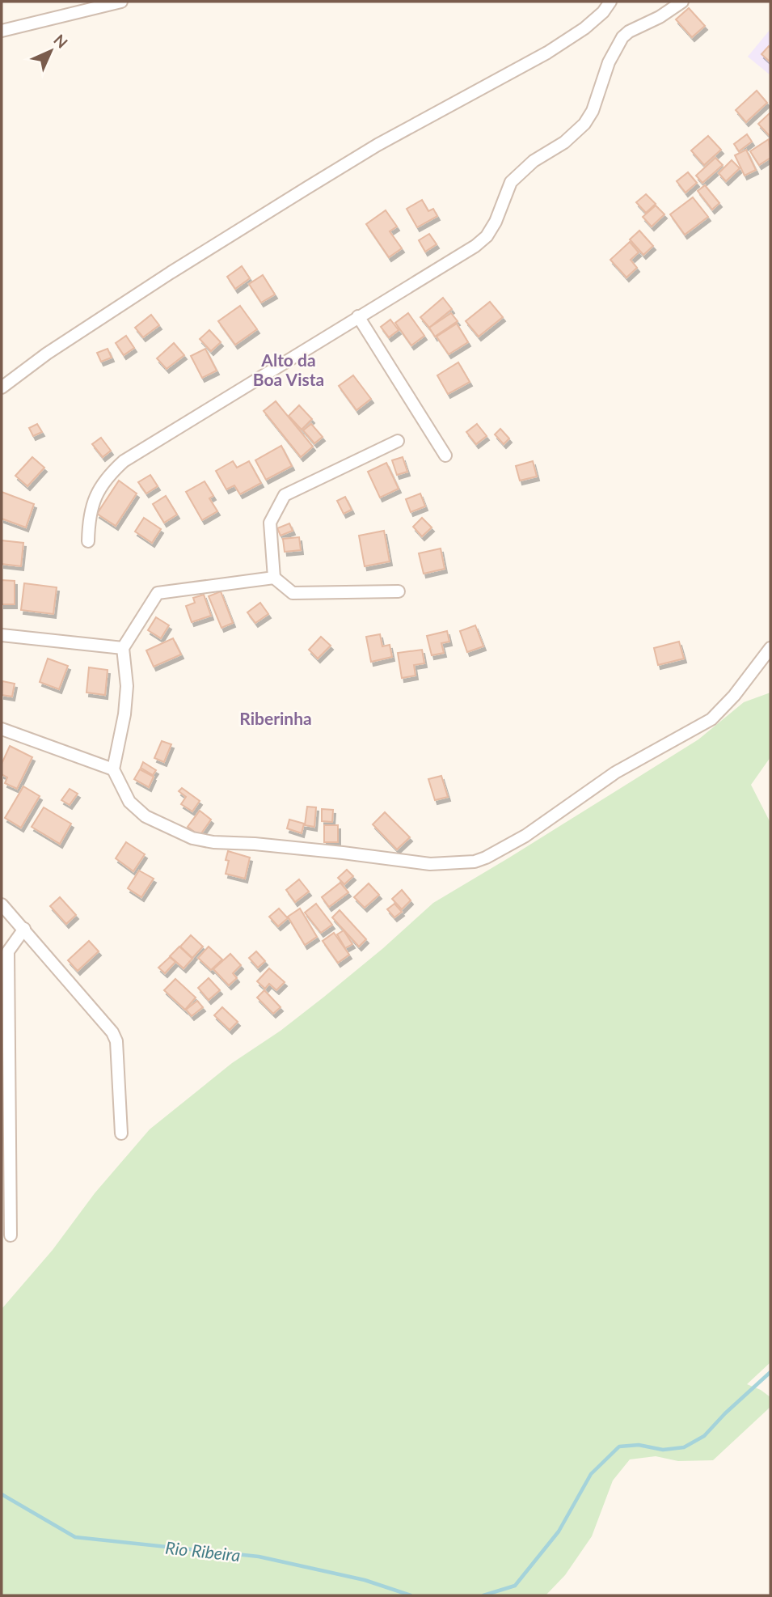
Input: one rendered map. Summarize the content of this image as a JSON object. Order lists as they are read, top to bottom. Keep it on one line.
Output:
{"districts":["Alto da Boa Vista","Riberinha"],"water":["Rio Ribeira"],"north":"top right"}
